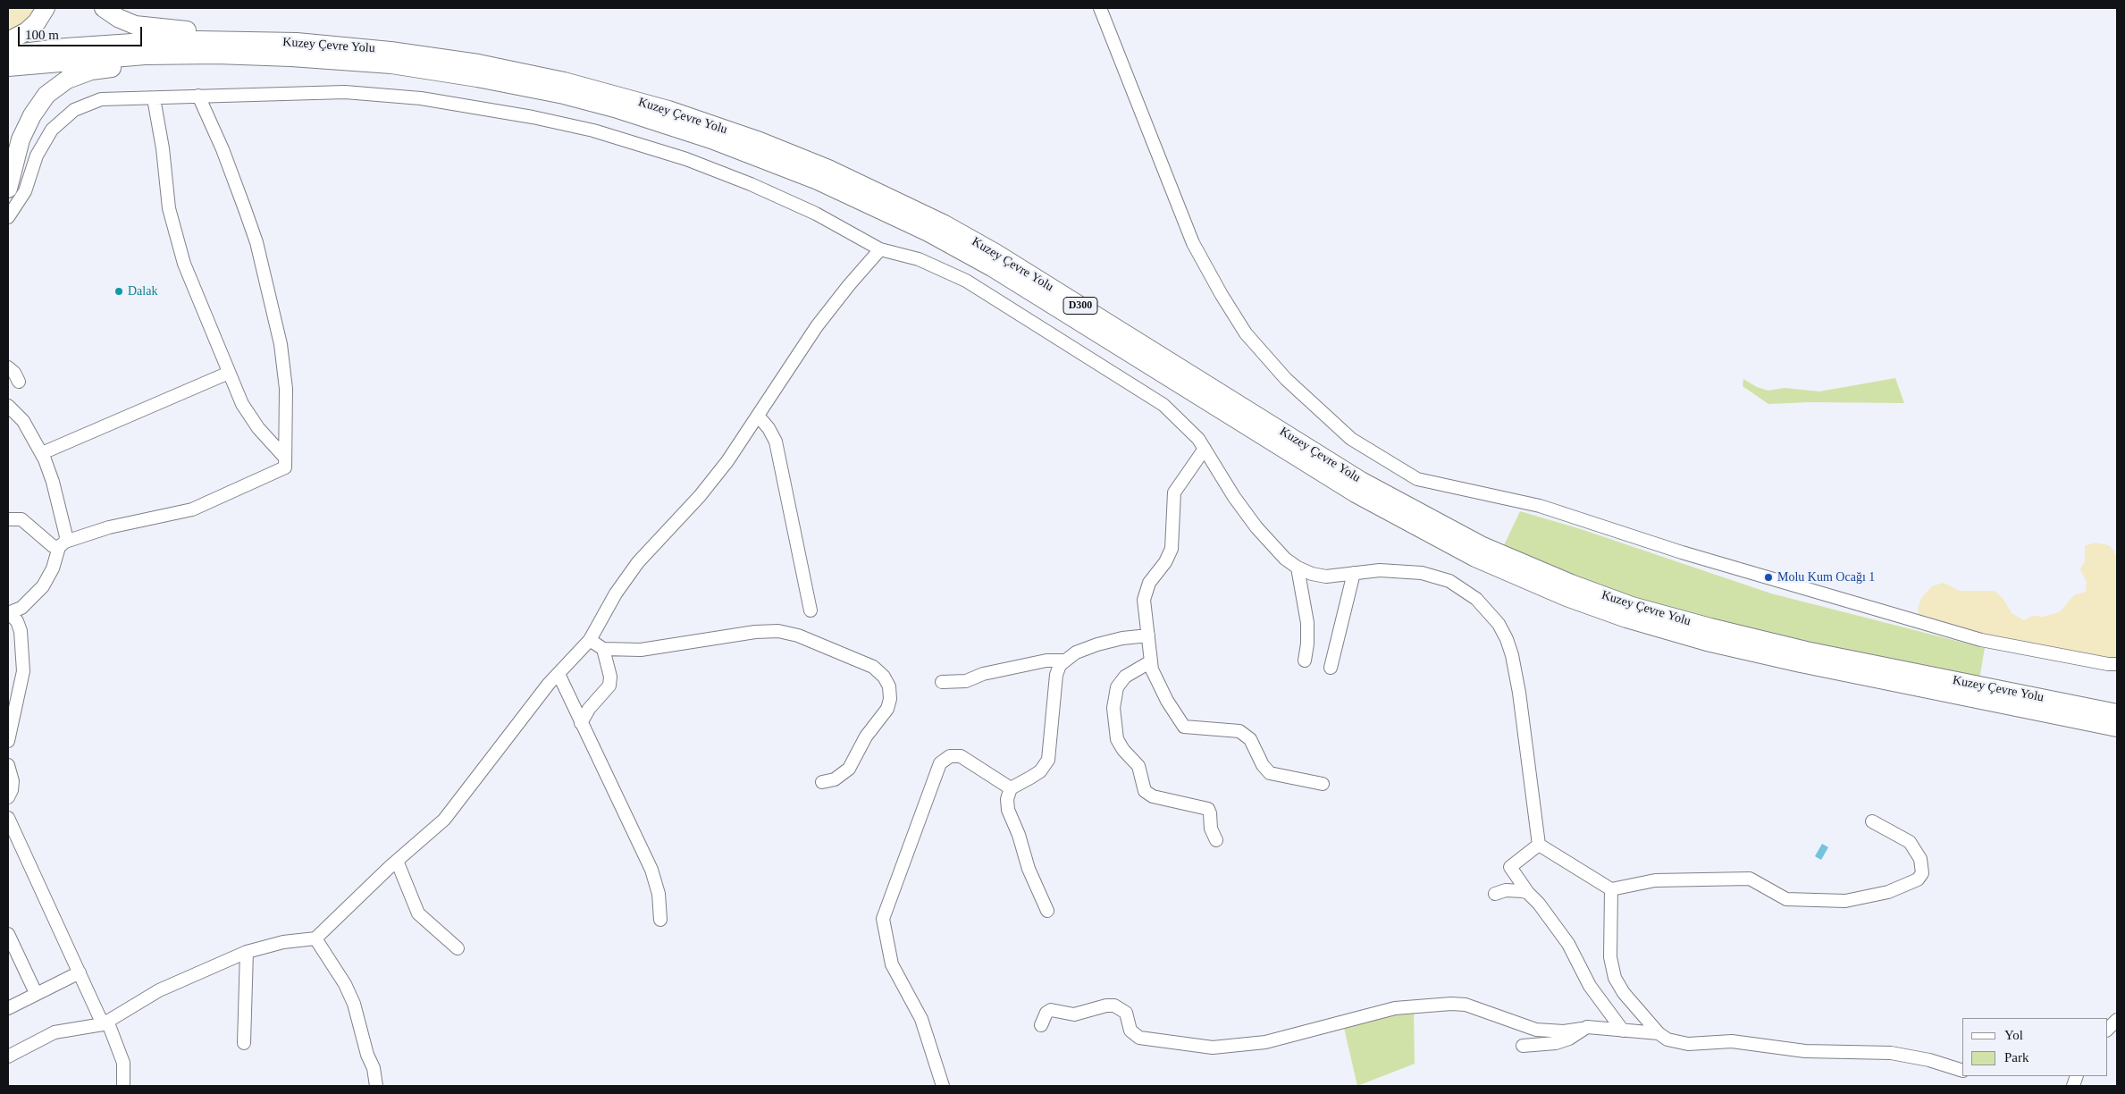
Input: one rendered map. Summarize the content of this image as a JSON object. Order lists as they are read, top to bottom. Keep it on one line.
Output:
{"streets":{"highway":["Kuzey Çevre Yolu","D300"]},"places":["Dalak","Molu Kum Ocağı 1"],"legend":["Yol","Park"],"scale_bar":"100 m"}
